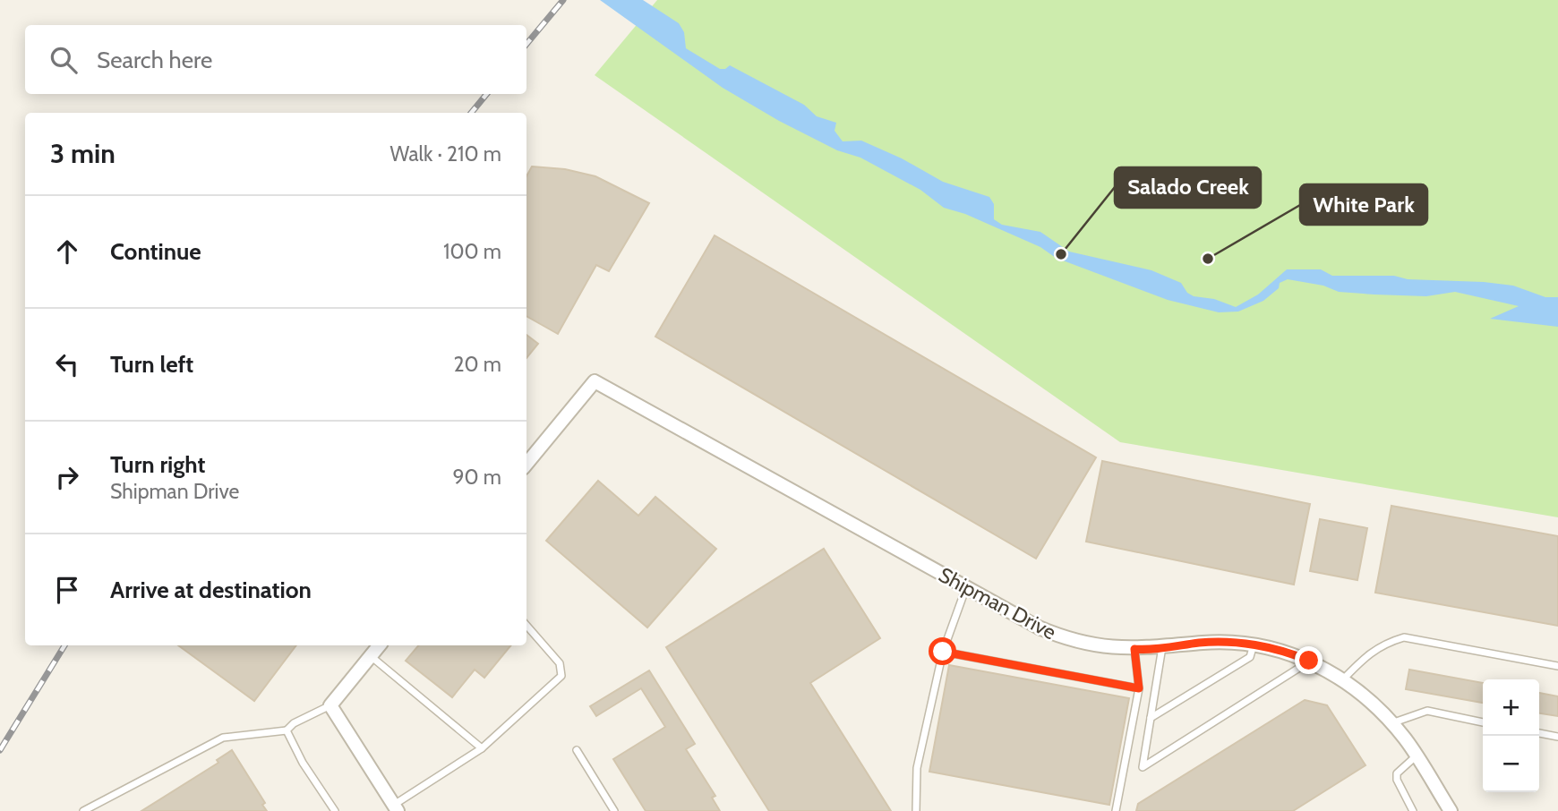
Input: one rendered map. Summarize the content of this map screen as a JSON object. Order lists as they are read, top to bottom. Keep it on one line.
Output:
{"streets":{"street":["Shipman Drive"]},"places":["Salado Creek","White Park"],"page":{"search":"Search here","heading":["3 min","Walk · 210 m"],"list":[["Continue","100 m"],["Turn left","20 m"],["Turn right","Shipman Drive","90 m"],"Arrive at destination"],"map_buttons":["+","−"]}}
